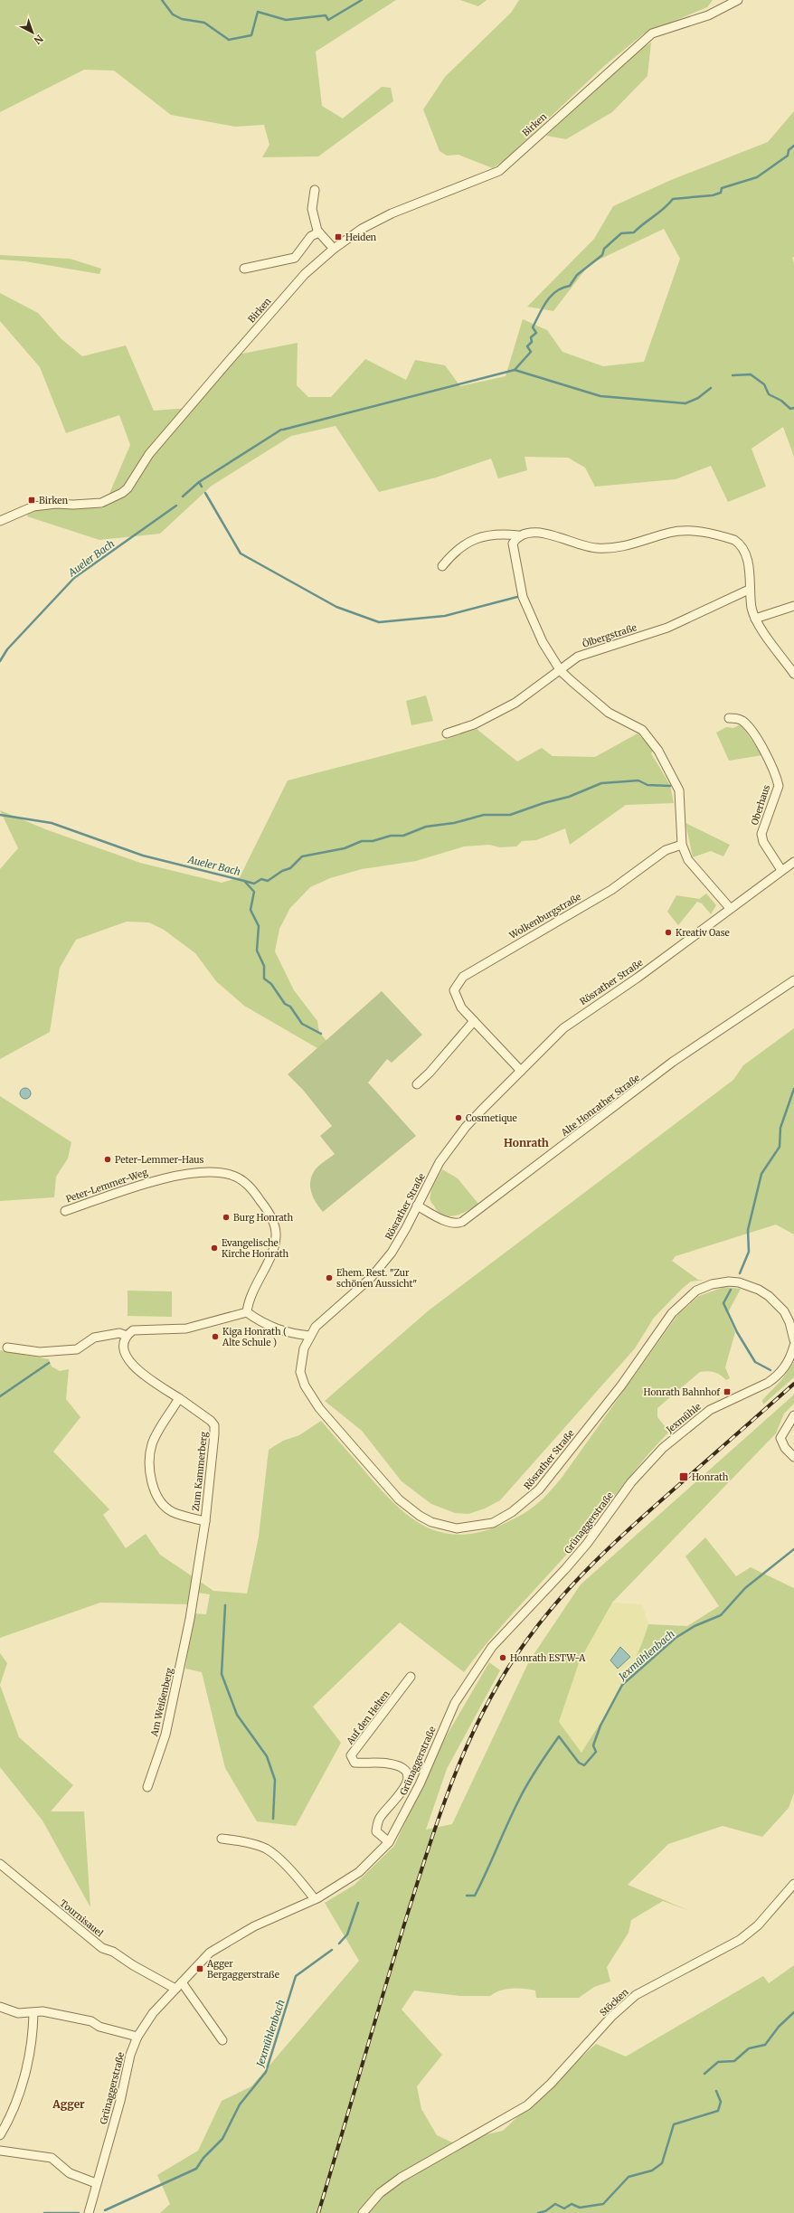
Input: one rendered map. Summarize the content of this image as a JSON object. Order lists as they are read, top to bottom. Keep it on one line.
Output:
{"streets":{"street":["Birken","Ölbergstraße","Oberhaus","Wolkenburgstraße","Rösrather Straße","Alte Honrather Straße","Peter-Lemmer-Weg","Jexmühle","Zum Kammerberg","Grünaggerstraße","Am Weißenberg","Auf den Helten","Tournisauel","Stöcken"]},"crossings":[["Oberhaus","Rösrather Straße"],["Wolkenburgstraße","Rösrather Straße"],["Rösrather Straße","Alte Honrather Straße"],["Jexmühle","Grünaggerstraße"],["Zum Kammerberg","Am Weißenberg"],["Grünaggerstraße","Auf den Helten"],["Grünaggerstraße","Tournisauel"]],"districts":["Honrath","Agger"],"water":["Aueler Bach","Jexmühlenbach"],"places":{"transit":["Heiden","Birken","Honrath Bahnhof","Honrath","Agger Bergaggerstraße"],"other":["Kreativ Oase","Cosmetique","Peter-Lemmer-Haus","Burg Honrath","Evangelische Kirche Honrath","Ehem. Rest. \"Zur schönen Aussicht\"","Kiga Honrath ( Alte Schule )","Honrath ESTW-A"]},"north":"bottom right"}
